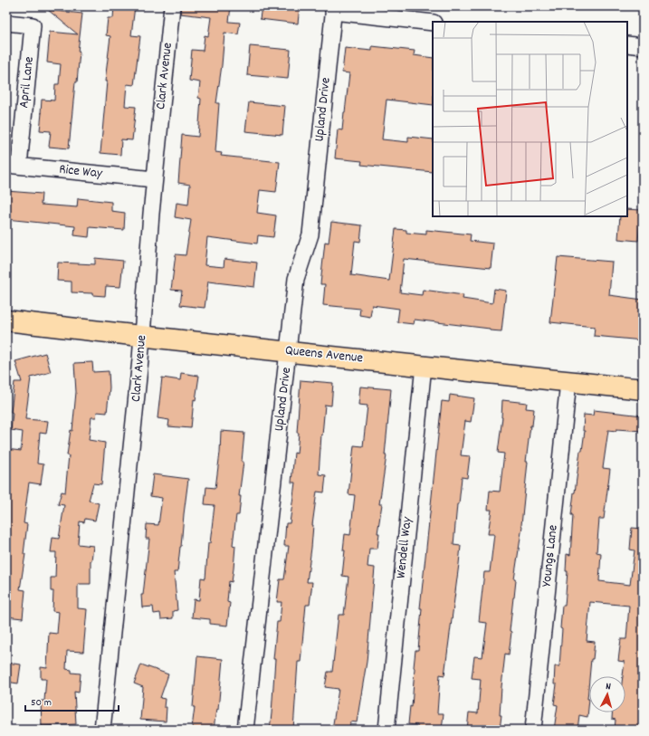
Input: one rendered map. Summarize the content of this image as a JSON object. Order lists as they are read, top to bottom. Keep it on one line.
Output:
{"streets":{"main road":["Queens Avenue"],"street":["Clark Avenue","April Lane","Upland Drive","Rice Way","Wendell Way","Youngs Lane"]},"crossings":[["Clark Avenue","Rice Way"],["Clark Avenue","Queens Avenue"],["April Lane","Rice Way"],["Upland Drive","Queens Avenue"],["Queens Avenue","Wendell Way"],["Queens Avenue","Youngs Lane"]],"scale_bar":"50 m","north":"top"}
